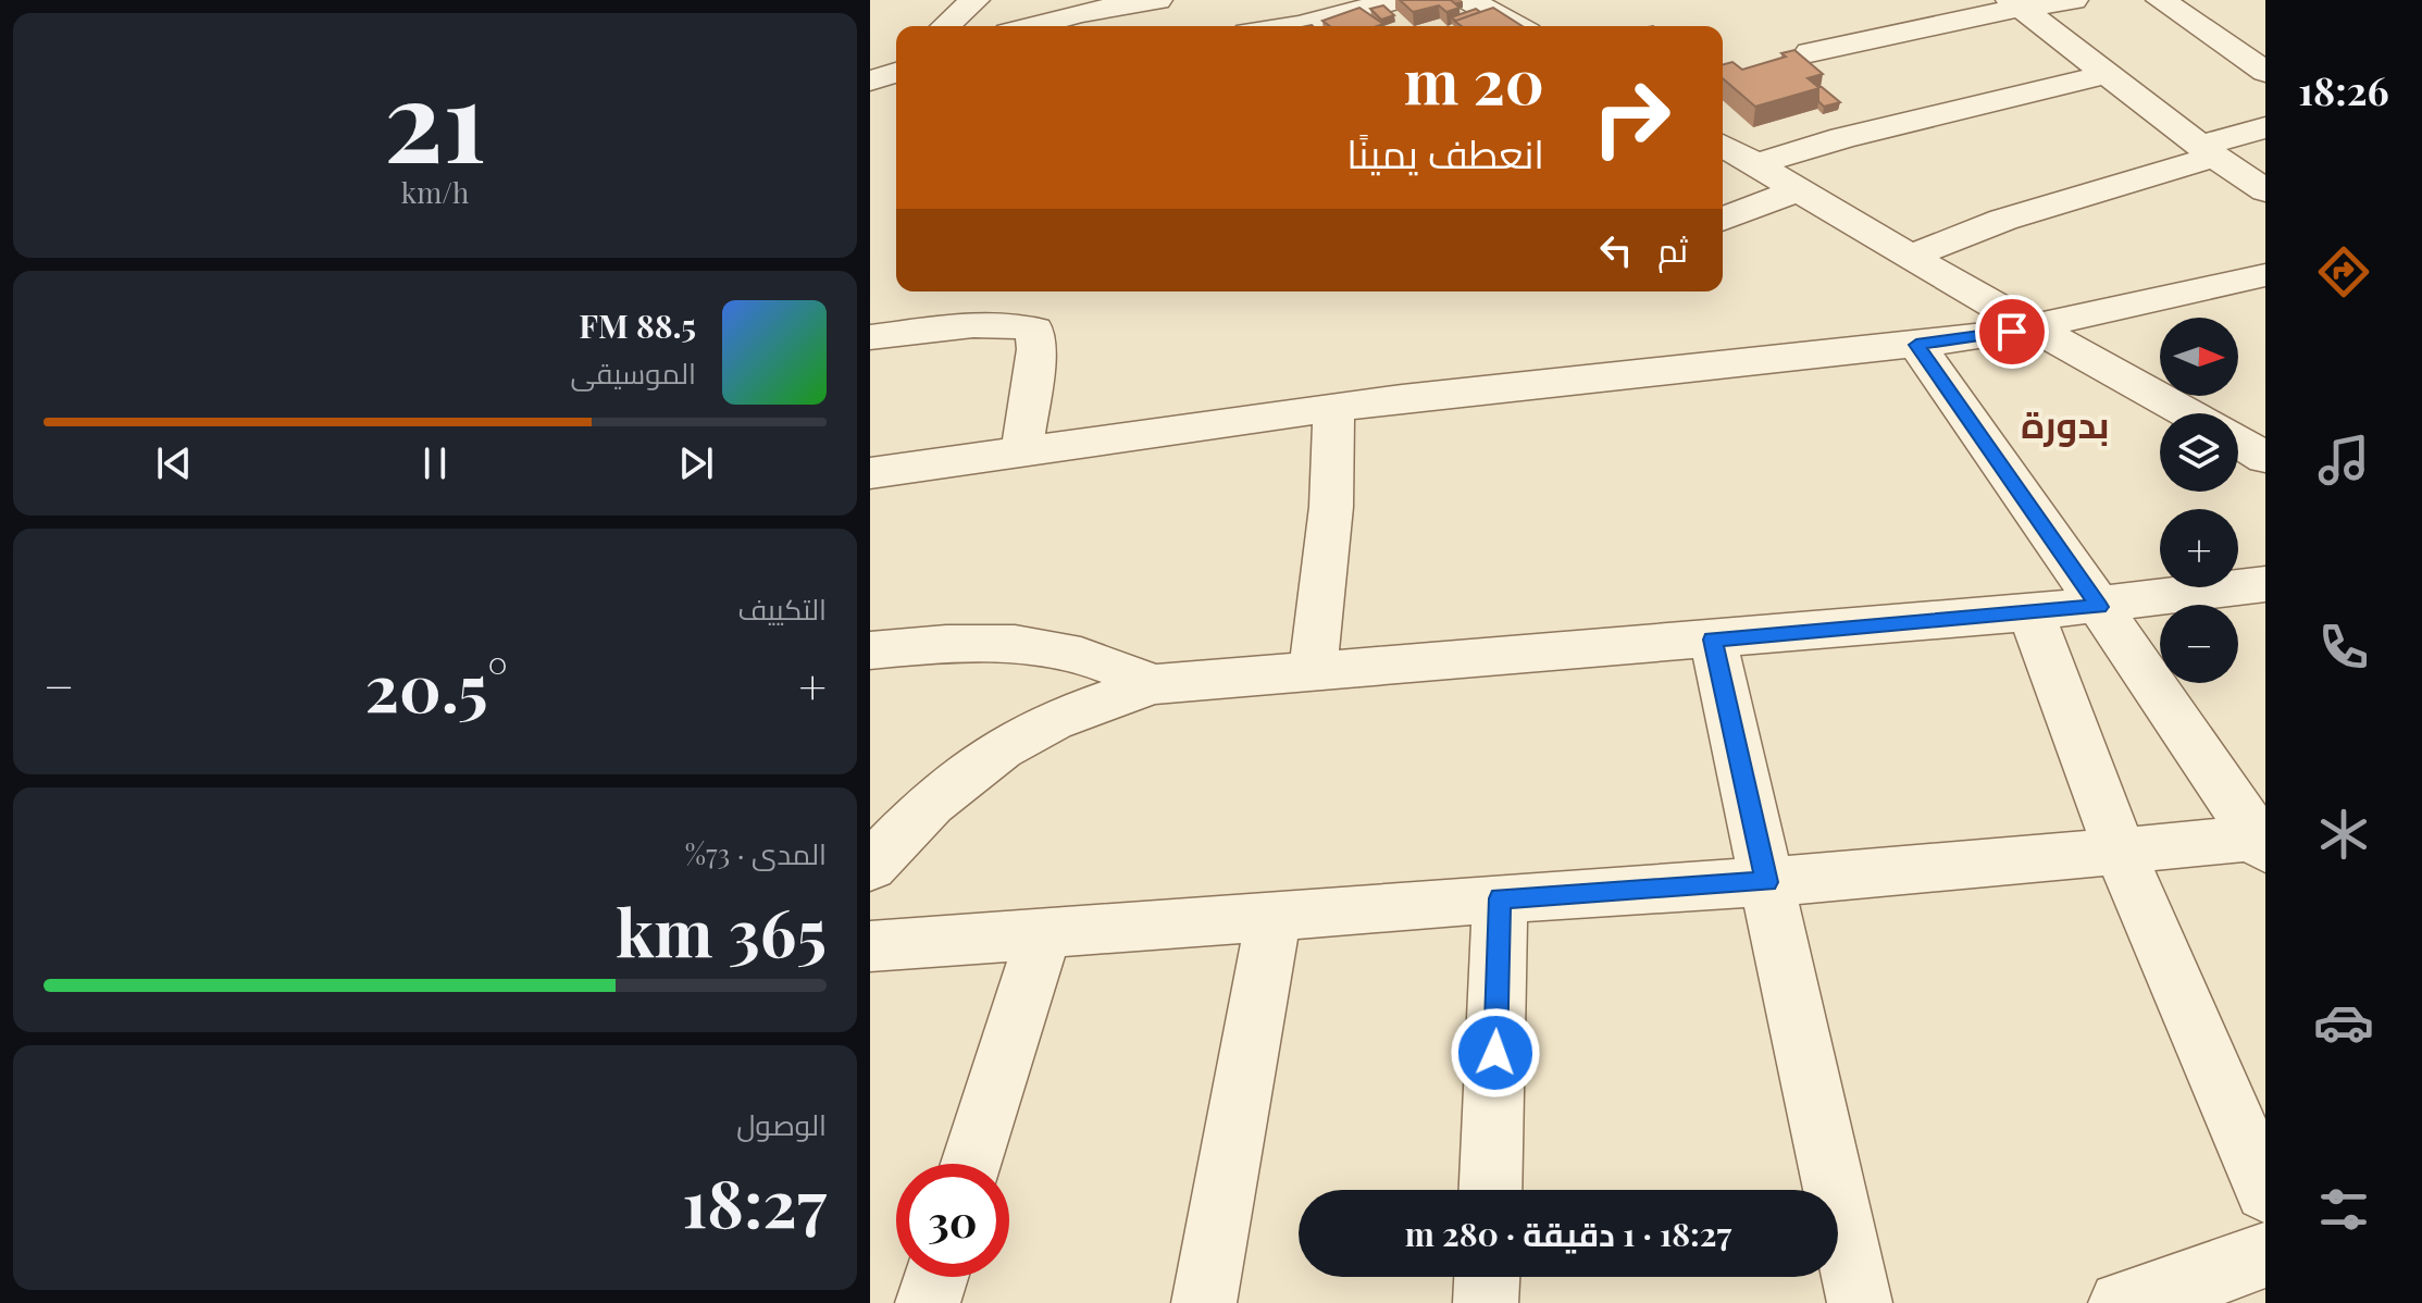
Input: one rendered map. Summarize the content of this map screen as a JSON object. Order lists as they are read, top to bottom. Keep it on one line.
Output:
{"districts":["بدورة"],"north":"right","page":{"tabs":"18:26","tile":[["21","km/h"],"التكييف",["المدى · 73%","365 km"],["الوصول","18:27"]],"turn":["20 m","انعطف يمينًا"],"then":"ثم","song":["88.5 FM","الموسيقى"],"map_buttons":["+","−"],"heat":["−","20.5°","+"],"limit":"30","trip":"18:27 · 1 دقيقة · 280 m"}}
